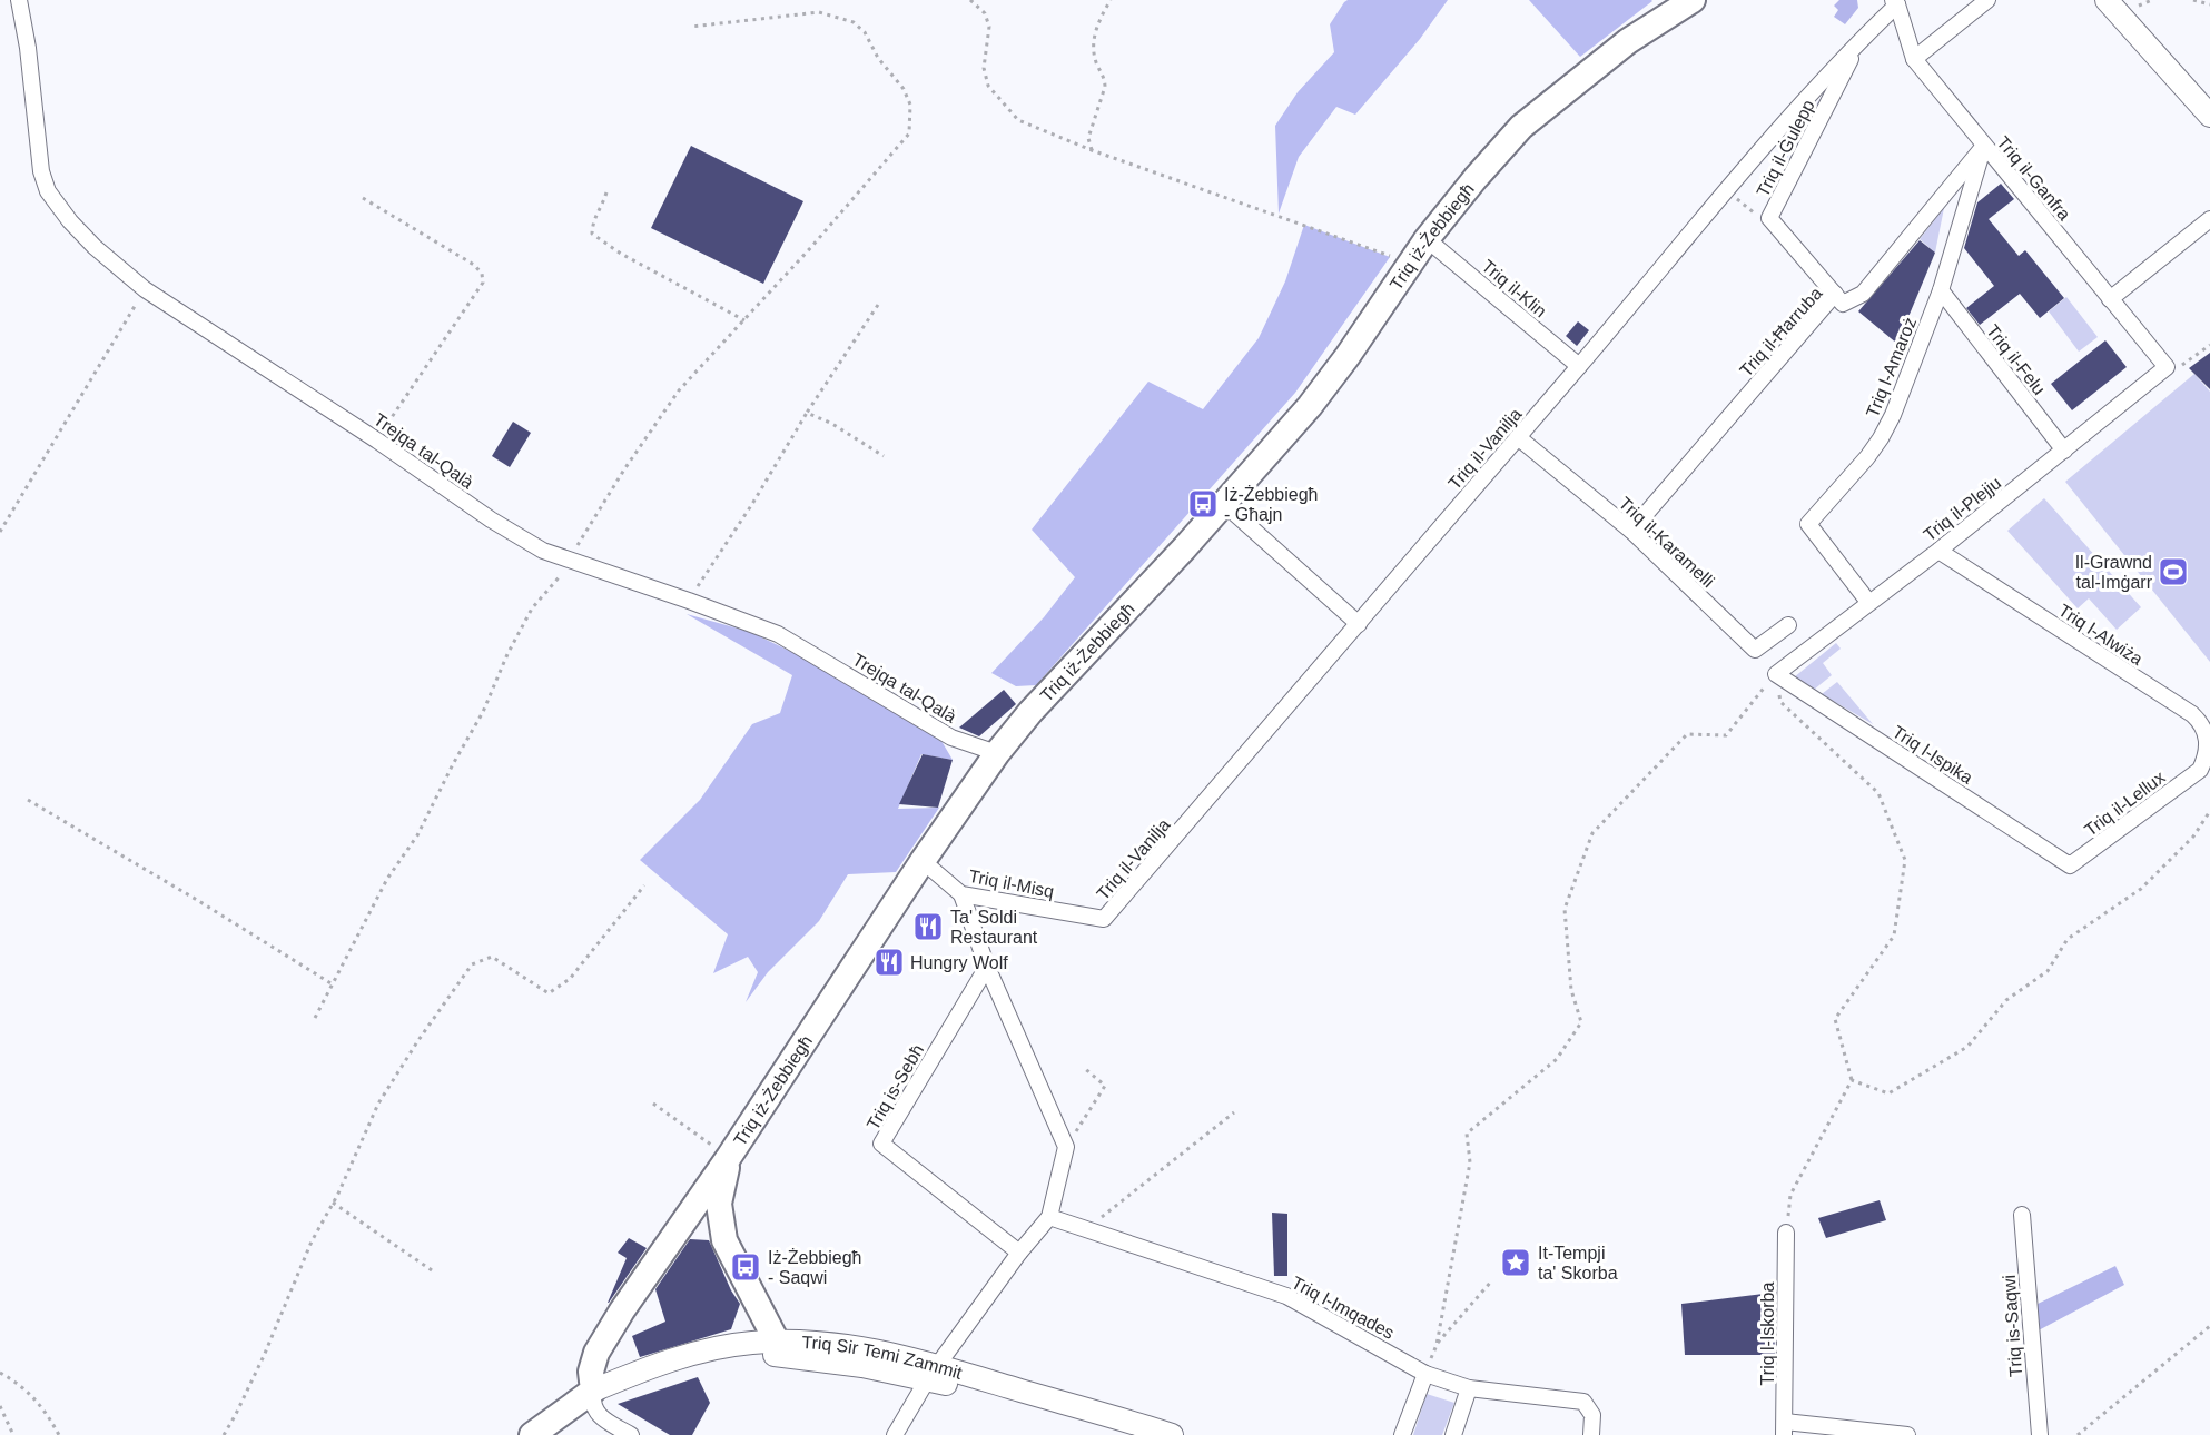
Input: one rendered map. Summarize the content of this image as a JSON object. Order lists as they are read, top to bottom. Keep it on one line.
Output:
{"streets":{"main road":["Triq iż-Żebbiegħ","Triq Sir Temi Zammit"],"street":["Triq il-Ġulepp","Triq il-Ganfra","Triq il-Klin","Triq il-Ħarruba","Triq il-Felu","Triq l-Amaroż","Triq il-Vanilja","Trejqa tal-Qalà","Triq il-Plejju","Triq il-Karamelli","Triq l-Alwiża","Triq l-Ispika","Triq il-Lellux","Triq il-Misq","Triq is-Sebħ","Triq l-Imqades","Triq is-Saqwi","Triq l-Iskorba"]},"crossings":[["Triq il-Ġulepp","Triq il-Ħarruba"],["Triq il-Ġulepp","Triq il-Vanilja"],["Triq il-Ganfra","Triq il-Ħarruba"],["Triq il-Ganfra","Triq l-Amaroż"],["Triq il-Ganfra","Triq il-Vanilja"],["Triq il-Ganfra","Triq il-Plejju"],["Triq iż-Żebbiegħ","Triq il-Klin"],["Triq iż-Żebbiegħ","Trejqa tal-Qalà"],["Triq iż-Żebbiegħ","Triq il-Misq"],["Triq iż-Żebbiegħ","Triq Sir Temi Zammit"],["Triq il-Klin","Triq il-Vanilja"],["Triq il-Ħarruba","Triq l-Amaroż"],["Triq il-Ħarruba","Triq il-Karamelli"],["Triq il-Felu","Triq l-Amaroż"],["Triq il-Felu","Triq il-Plejju"],["Triq l-Amaroż","Triq il-Plejju"],["Triq il-Vanilja","Triq il-Karamelli"],["Triq il-Vanilja","Triq il-Misq"],["Triq il-Plejju","Triq l-Alwiża"],["Triq il-Plejju","Triq l-Ispika"],["Triq l-Alwiża","Triq il-Lellux"],["Triq l-Ispika","Triq il-Lellux"]],"places":{"bus stop":["Iż-Żebbiegħ - Għajn","Iż-Żebbiegħ - Saqwi"],"sports":["Il-Grawnd tal-Imġarr"],"restaurant":["Ta' Soldi Restaurant","Hungry Wolf"],"place":["It-Tempji ta' Skorba"]}}
